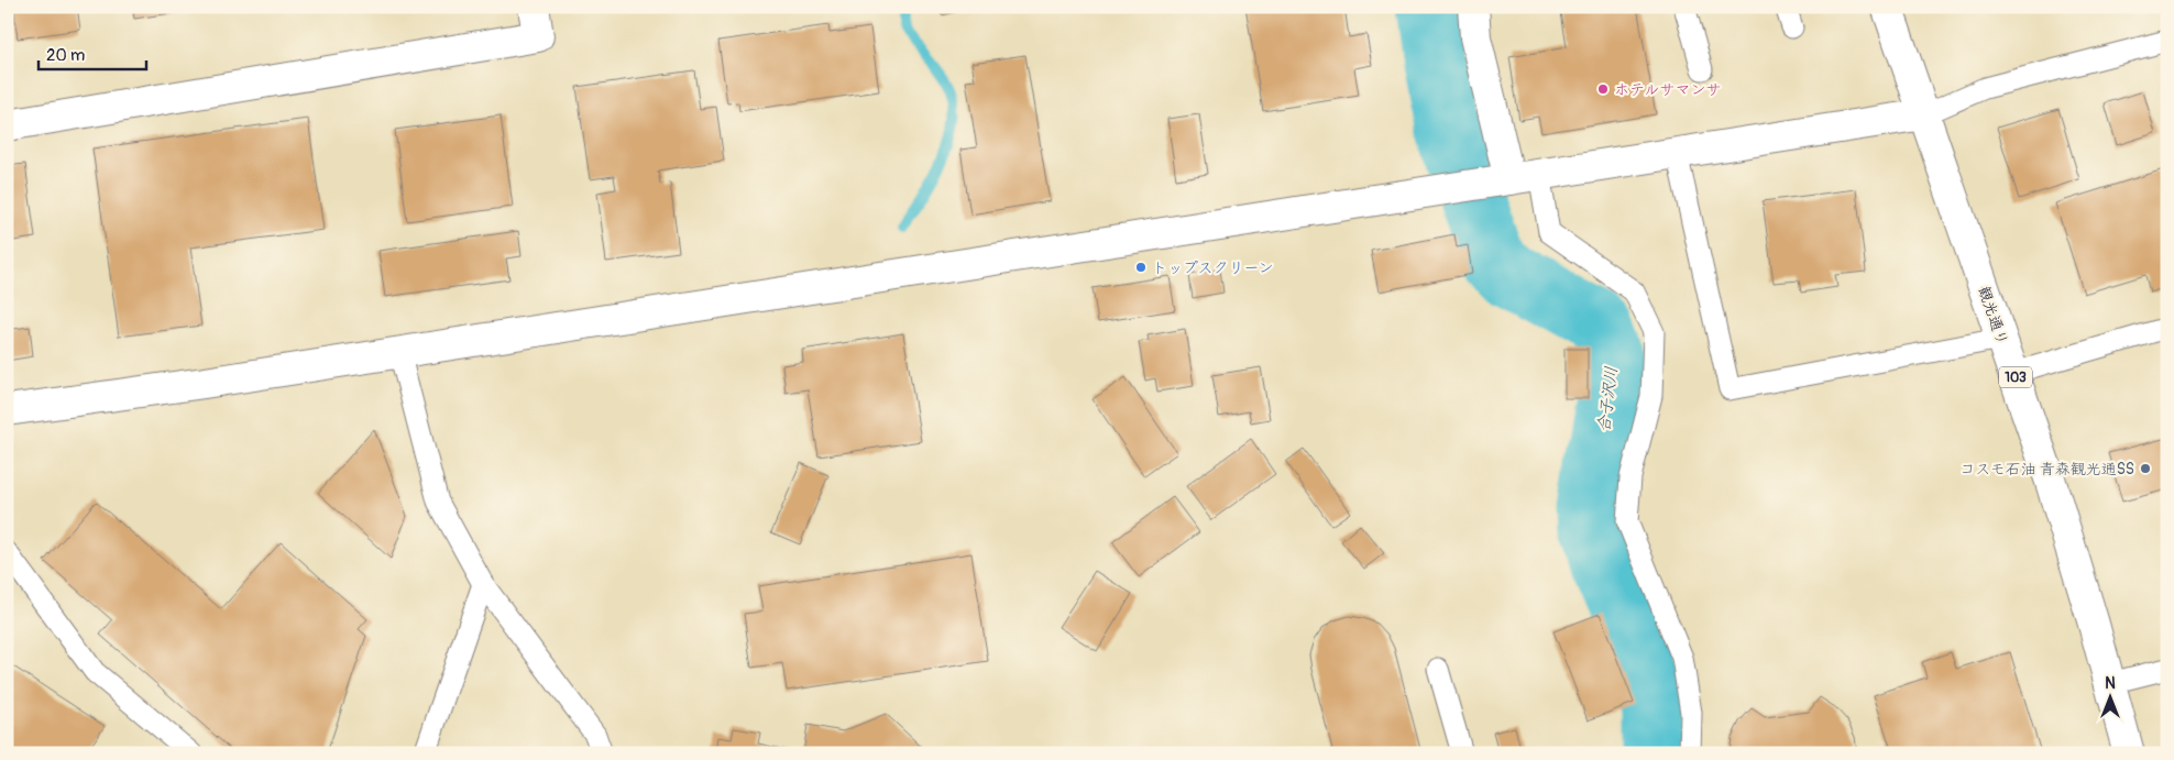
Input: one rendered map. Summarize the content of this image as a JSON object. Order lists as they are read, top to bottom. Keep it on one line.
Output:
{"streets":{"main road":["観光通り","103"]},"water":["合子沢川"],"places":["ホテルサマンサ","トップスクリーン","コスモ石油 青森観光通SS"],"scale_bar":"20 m","north":"top"}
